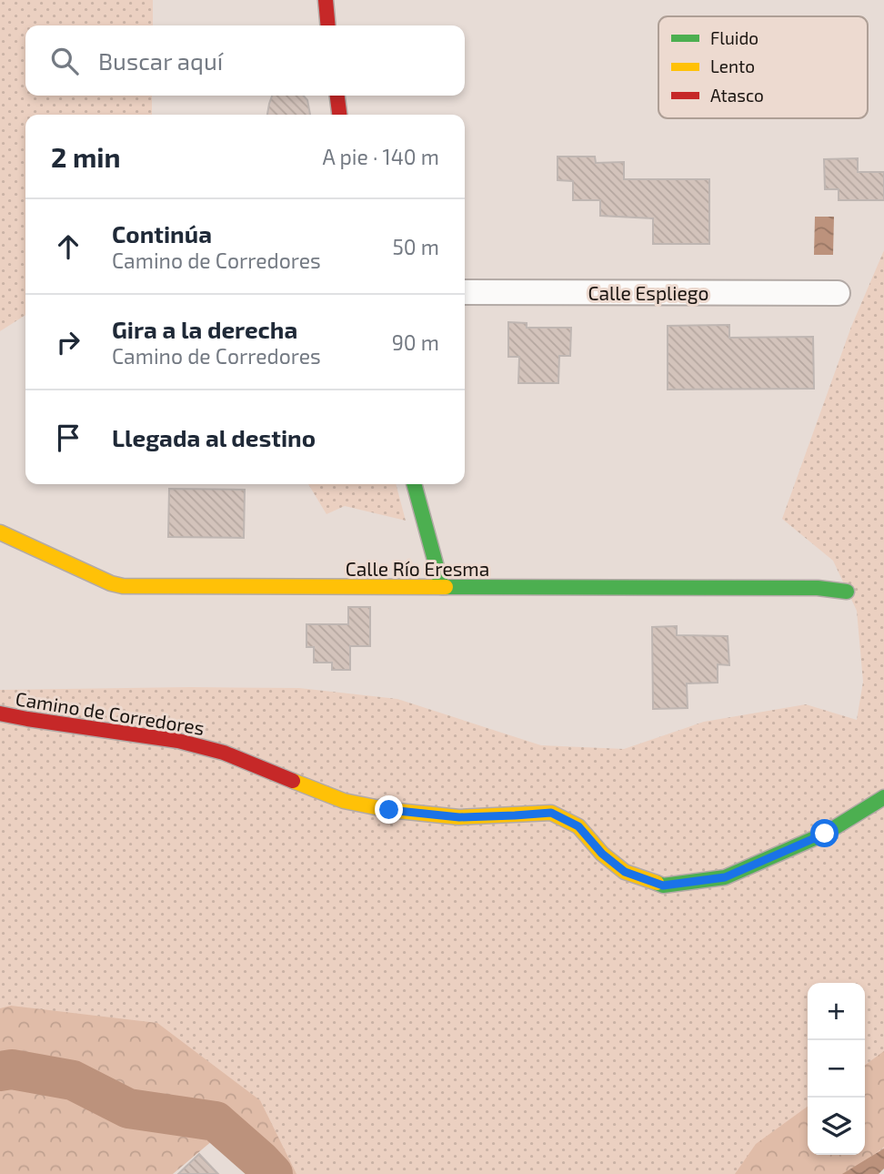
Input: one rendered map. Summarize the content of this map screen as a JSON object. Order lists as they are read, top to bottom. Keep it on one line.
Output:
{"streets":{"street":["Calle Espliego","Calle Río Eresma","Camino de Corredores"]},"legend":["Fluido","Lento","Atasco"],"page":{"search":"Buscar aquí","heading":["2 min","A pie · 140 m"],"list":[["Continúa","Camino de Corredores","50 m"],["Gira a la derecha","Camino de Corredores","90 m"],"Llegada al destino"],"map_buttons":["+","−"]}}
